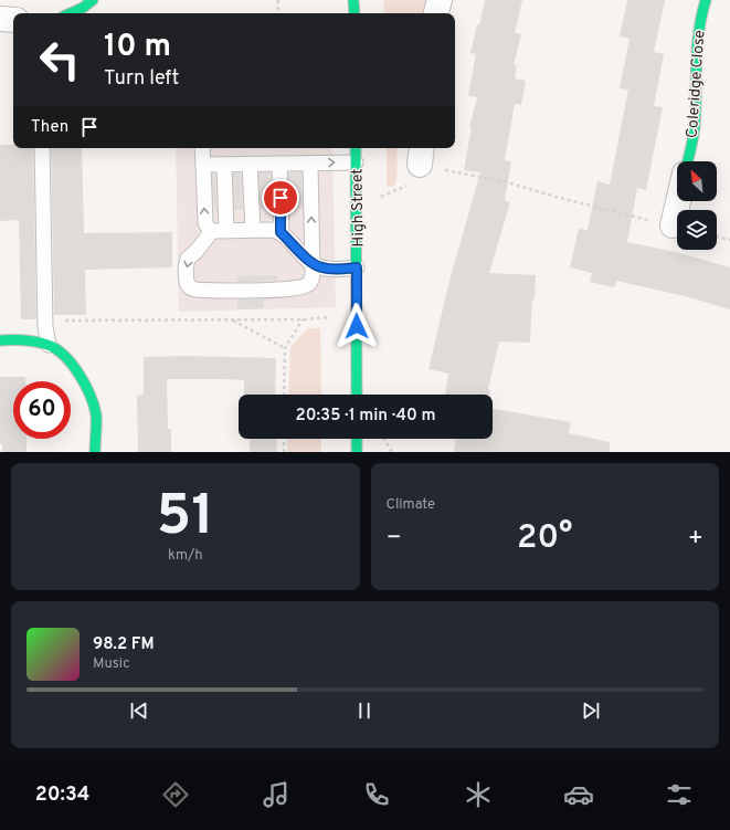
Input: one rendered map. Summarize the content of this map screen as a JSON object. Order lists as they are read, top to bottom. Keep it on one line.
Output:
{"streets":{"street":["Coleridge Close","High Street"]},"north":"top left","page":{"turn":["10 m","Turn left"],"then":"Then","limit":"60","trip":"20:35 · 1 min · 40 m","tile":[["51","km/h"],"Climate"],"heat":["−","20°","+"],"song":["98.2 FM","Music"],"tabs":"20:34"}}
